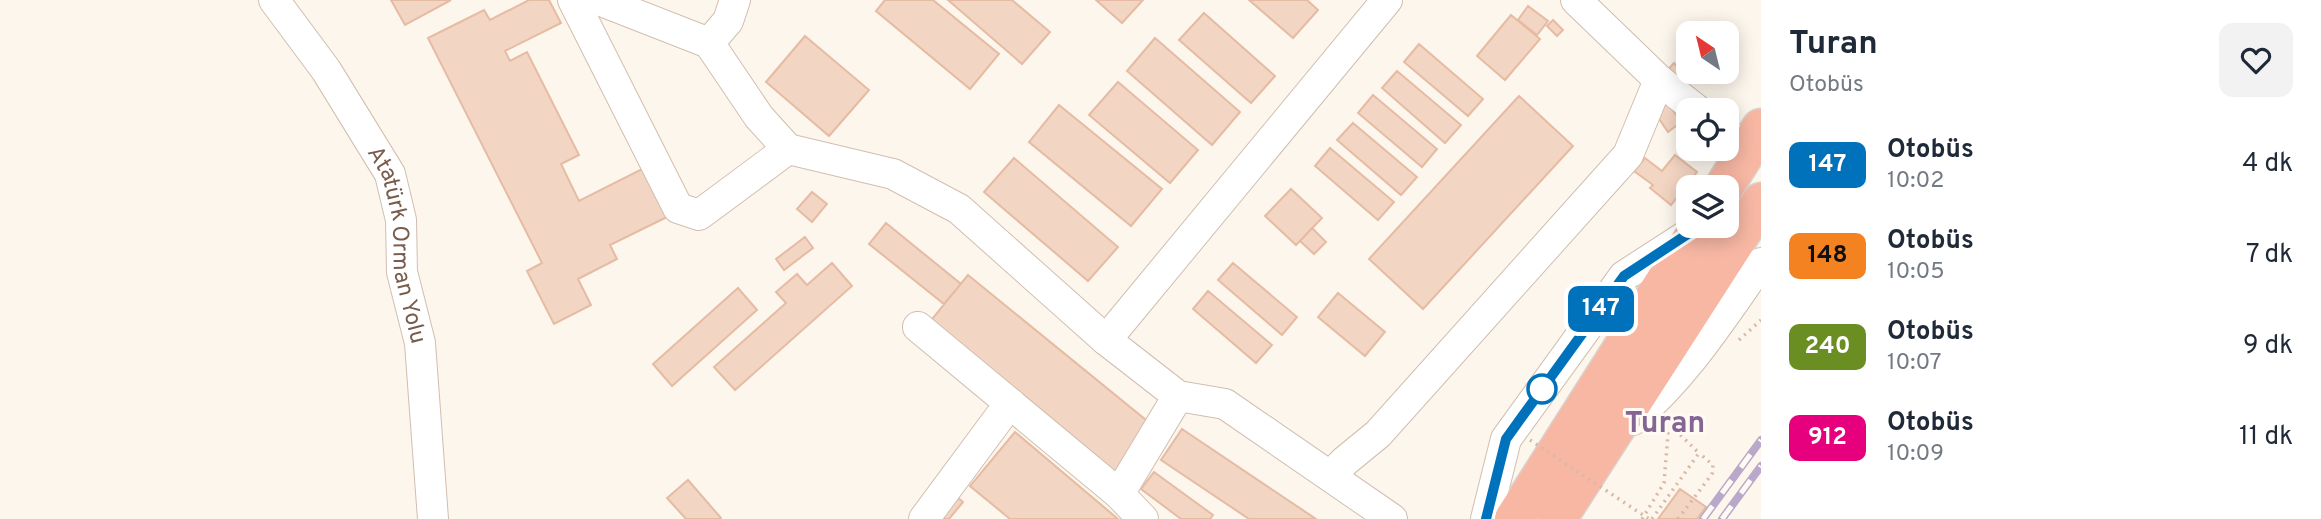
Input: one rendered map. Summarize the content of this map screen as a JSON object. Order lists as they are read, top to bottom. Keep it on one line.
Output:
{"streets":{"street":["Atatürk Orman Yolu"]},"districts":["Turan"],"lines":["bus line 147"],"north":"top left","page":{"on_map":"147","heading":["Turan","Otobüs"],"list":[{"mark":"147","name":"Otobüs","note":"10:02","value":"4 dk"},{"mark":"148","name":"Otobüs","note":"10:05","value":"7 dk"},{"mark":"240","name":"Otobüs","note":"10:07","value":"9 dk"},{"mark":"912","name":"Otobüs","note":"10:09","value":"11 dk"}]}}
